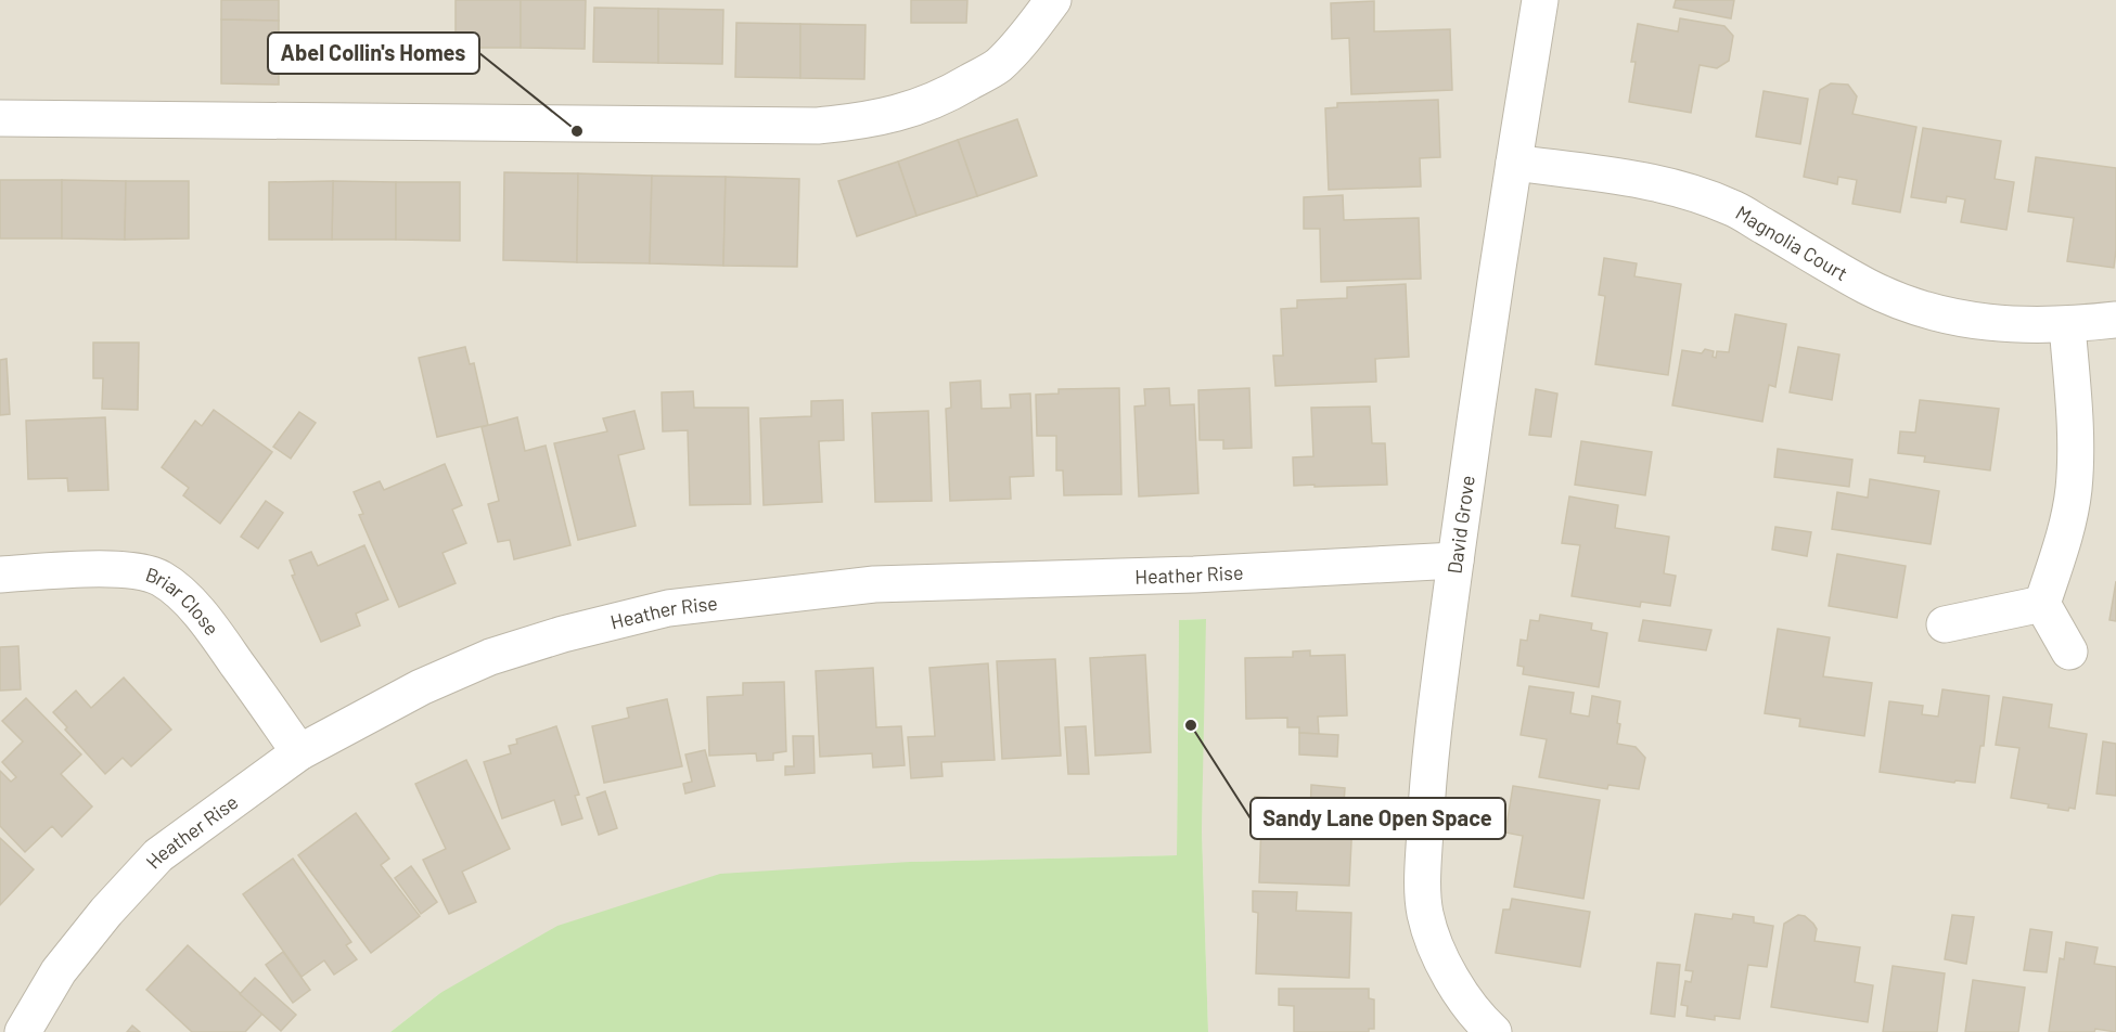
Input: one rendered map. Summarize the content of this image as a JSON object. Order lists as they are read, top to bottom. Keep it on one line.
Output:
{"streets":{"street":["Magnolia Court","David Grove","Heather Rise","Briar Close"]},"crossings":[["Magnolia Court","David Grove"],["David Grove","Heather Rise"],["Heather Rise","Briar Close"]],"places":["Abel Collin's Homes","Sandy Lane Open Space"]}
